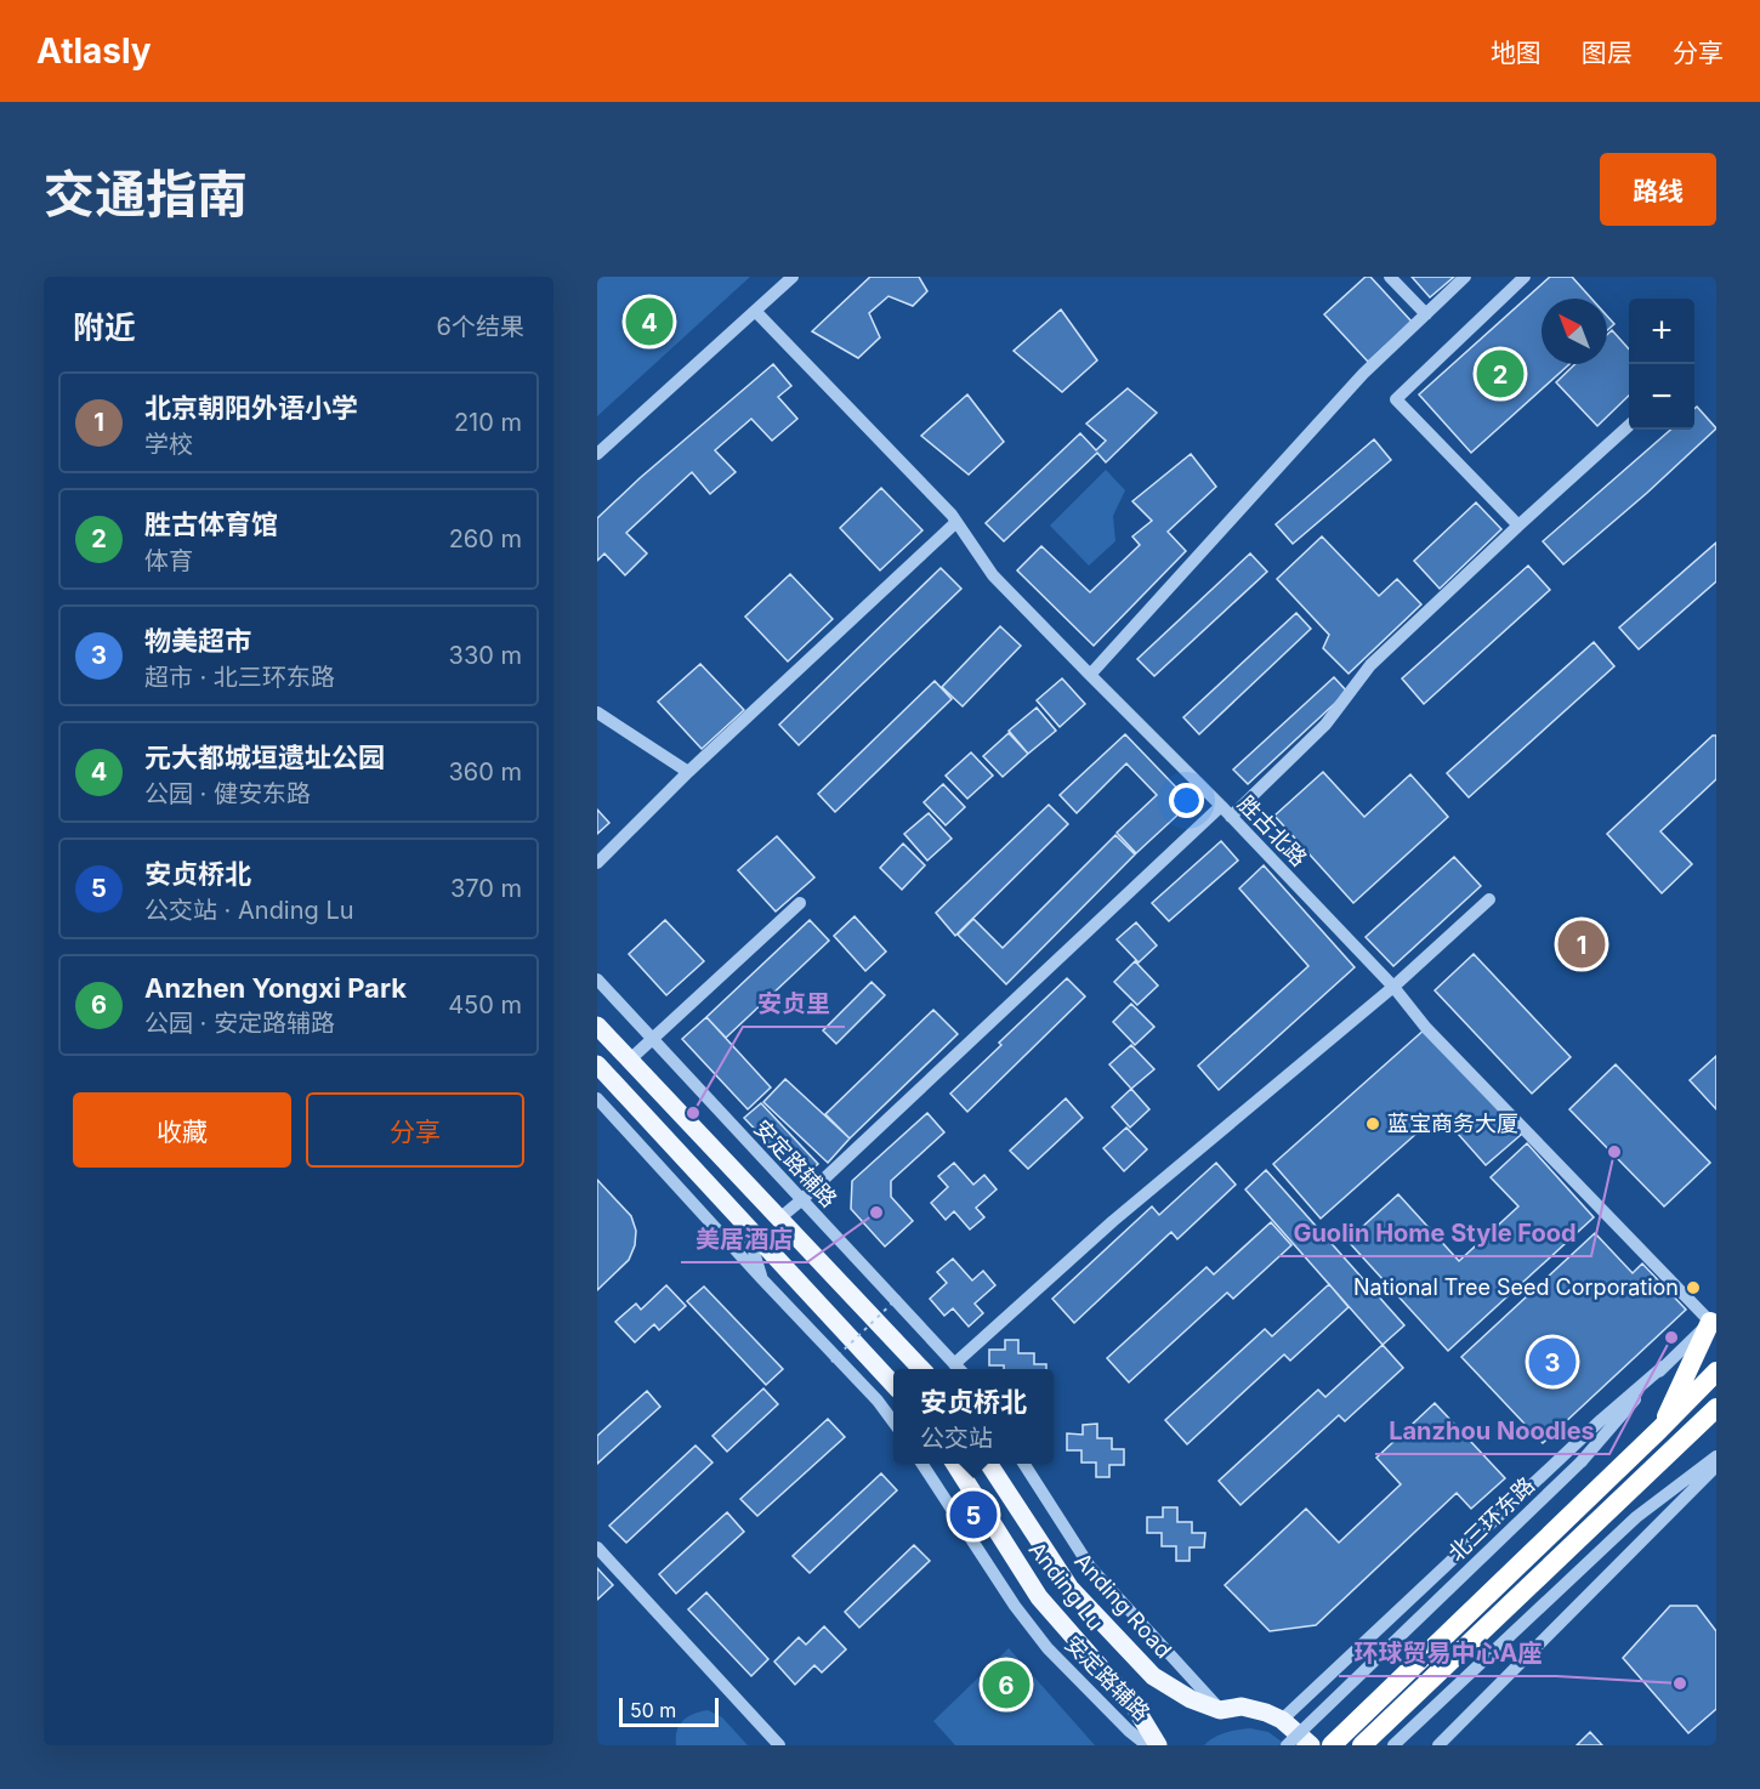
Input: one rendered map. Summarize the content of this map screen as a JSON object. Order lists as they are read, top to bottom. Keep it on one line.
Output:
{"streets":{"main road":["Anding Lu","Anding Road"],"street":["胜古北路","安定路辅路","北三环东路"]},"crossings":[["胜古北路","安定路辅路"],["胜古北路","北三环东路"],["安定路辅路","Anding Lu"]],"places":["安贞里","蓝宝商务大厦","Guolin Home Style Food","美居酒店","National Tree Seed Corporation","Lanzhou Noodles","环球贸易中心A座"],"scale_bar":"50 m","north":"top left","page":{"header":"Atlasly","nav":["地图","图层","分享"],"title":"交通指南","buttons":["路线",["收藏","分享"]],"heading":["附近","6个结果"],"pins":["4","2","1","3","5","6"],"map_buttons":["+","−"],"list":[{"mark":"1","name":"北京朝阳外语小学","note":"学校","value":"210 m"},{"mark":"2","name":"胜古体育馆","note":"体育","value":"260 m"},{"mark":"3","name":"物美超市","note":"超市 · 北三环东路","value":"330 m"},{"mark":"4","name":"元大都城垣遗址公园","note":"公园 · 健安东路","value":"360 m"},{"mark":"5","name":"安贞桥北","note":"公交站 · Anding Lu","value":"370 m"},{"mark":"6","name":"Anzhen Yongxi Park","note":"公园 · 安定路辅路","value":"450 m"}],"popup":["安贞桥北","公交站"],"scale":"50 m"}}
